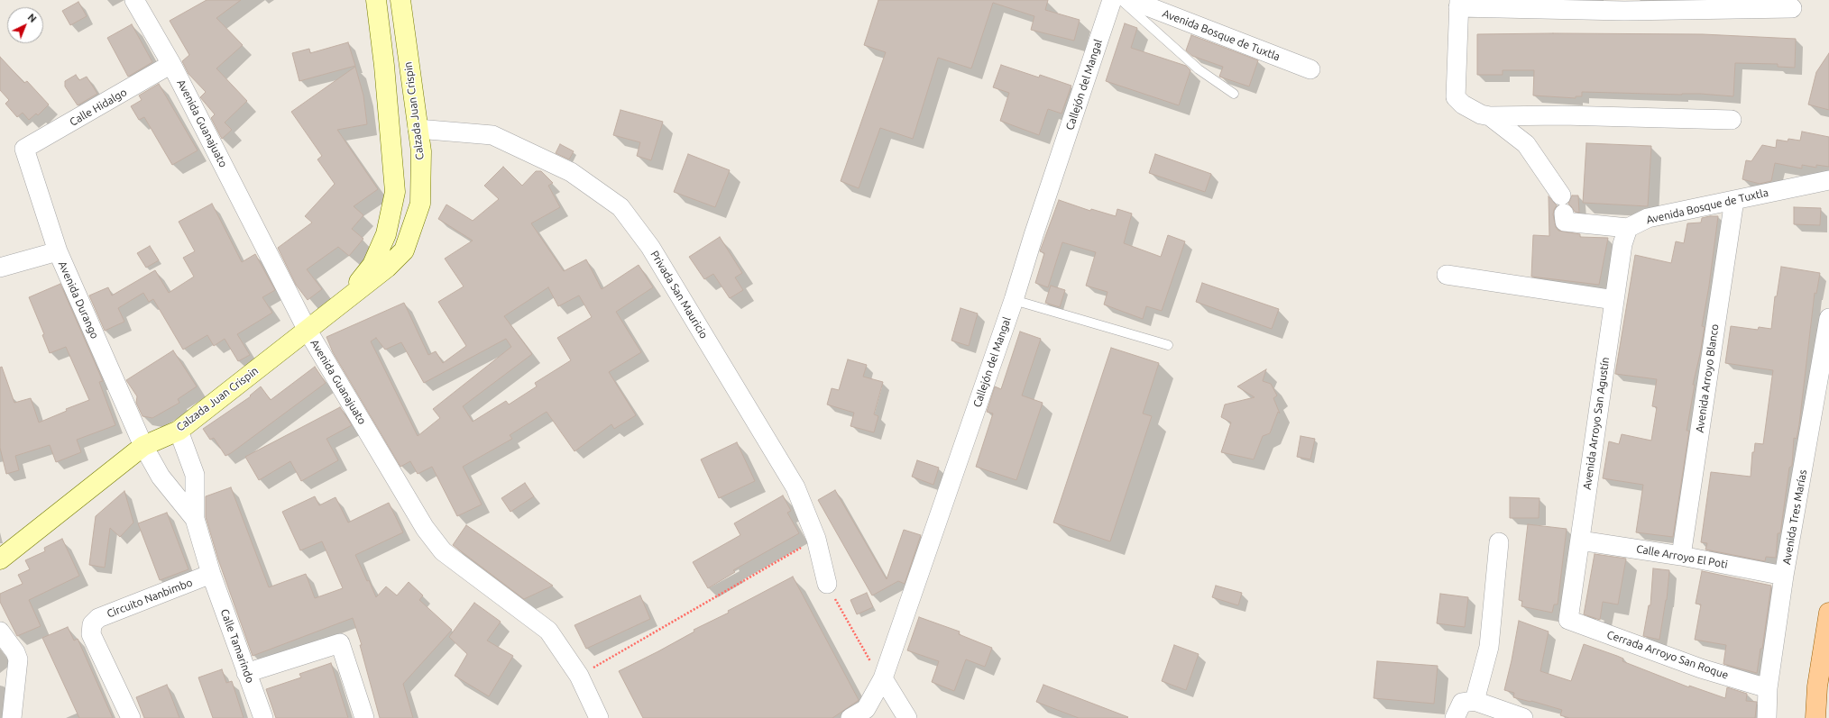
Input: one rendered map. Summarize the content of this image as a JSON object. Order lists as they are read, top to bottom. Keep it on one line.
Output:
{"streets":{"main road":["Calzada Juan Crispin"],"street":["Avenida Bosque de Tuxtla","Callejón del Mangal","Calle Hidalgo","Avenida Guanajuato","Privada San Mauricio","Avenida Durango","Avenida Arroyo Blanco","Avenida Arroyo San Agustín","Avenida Tres Marías","Calle Arroyo El Poti","Circuito Nanbimbo","Calle Tamarindo","Cerrada Arroyo San Roque"]},"crossings":[["Avenida Bosque de Tuxtla","Avenida Arroyo Blanco"],["Avenida Bosque de Tuxtla","Avenida Arroyo San Agustín"],["Calle Hidalgo","Avenida Guanajuato"],["Calle Hidalgo","Avenida Durango"],["Calzada Juan Crispin","Avenida Guanajuato"],["Calzada Juan Crispin","Privada San Mauricio"],["Calzada Juan Crispin","Avenida Durango"],["Avenida Arroyo Blanco","Calle Arroyo El Poti"],["Avenida Arroyo San Agustín","Calle Arroyo El Poti"],["Avenida Arroyo San Agustín","Cerrada Arroyo San Roque"],["Avenida Tres Marías","Calle Arroyo El Poti"],["Avenida Tres Marías","Cerrada Arroyo San Roque"],["Circuito Nanbimbo","Calle Tamarindo"]],"north":"top right"}
